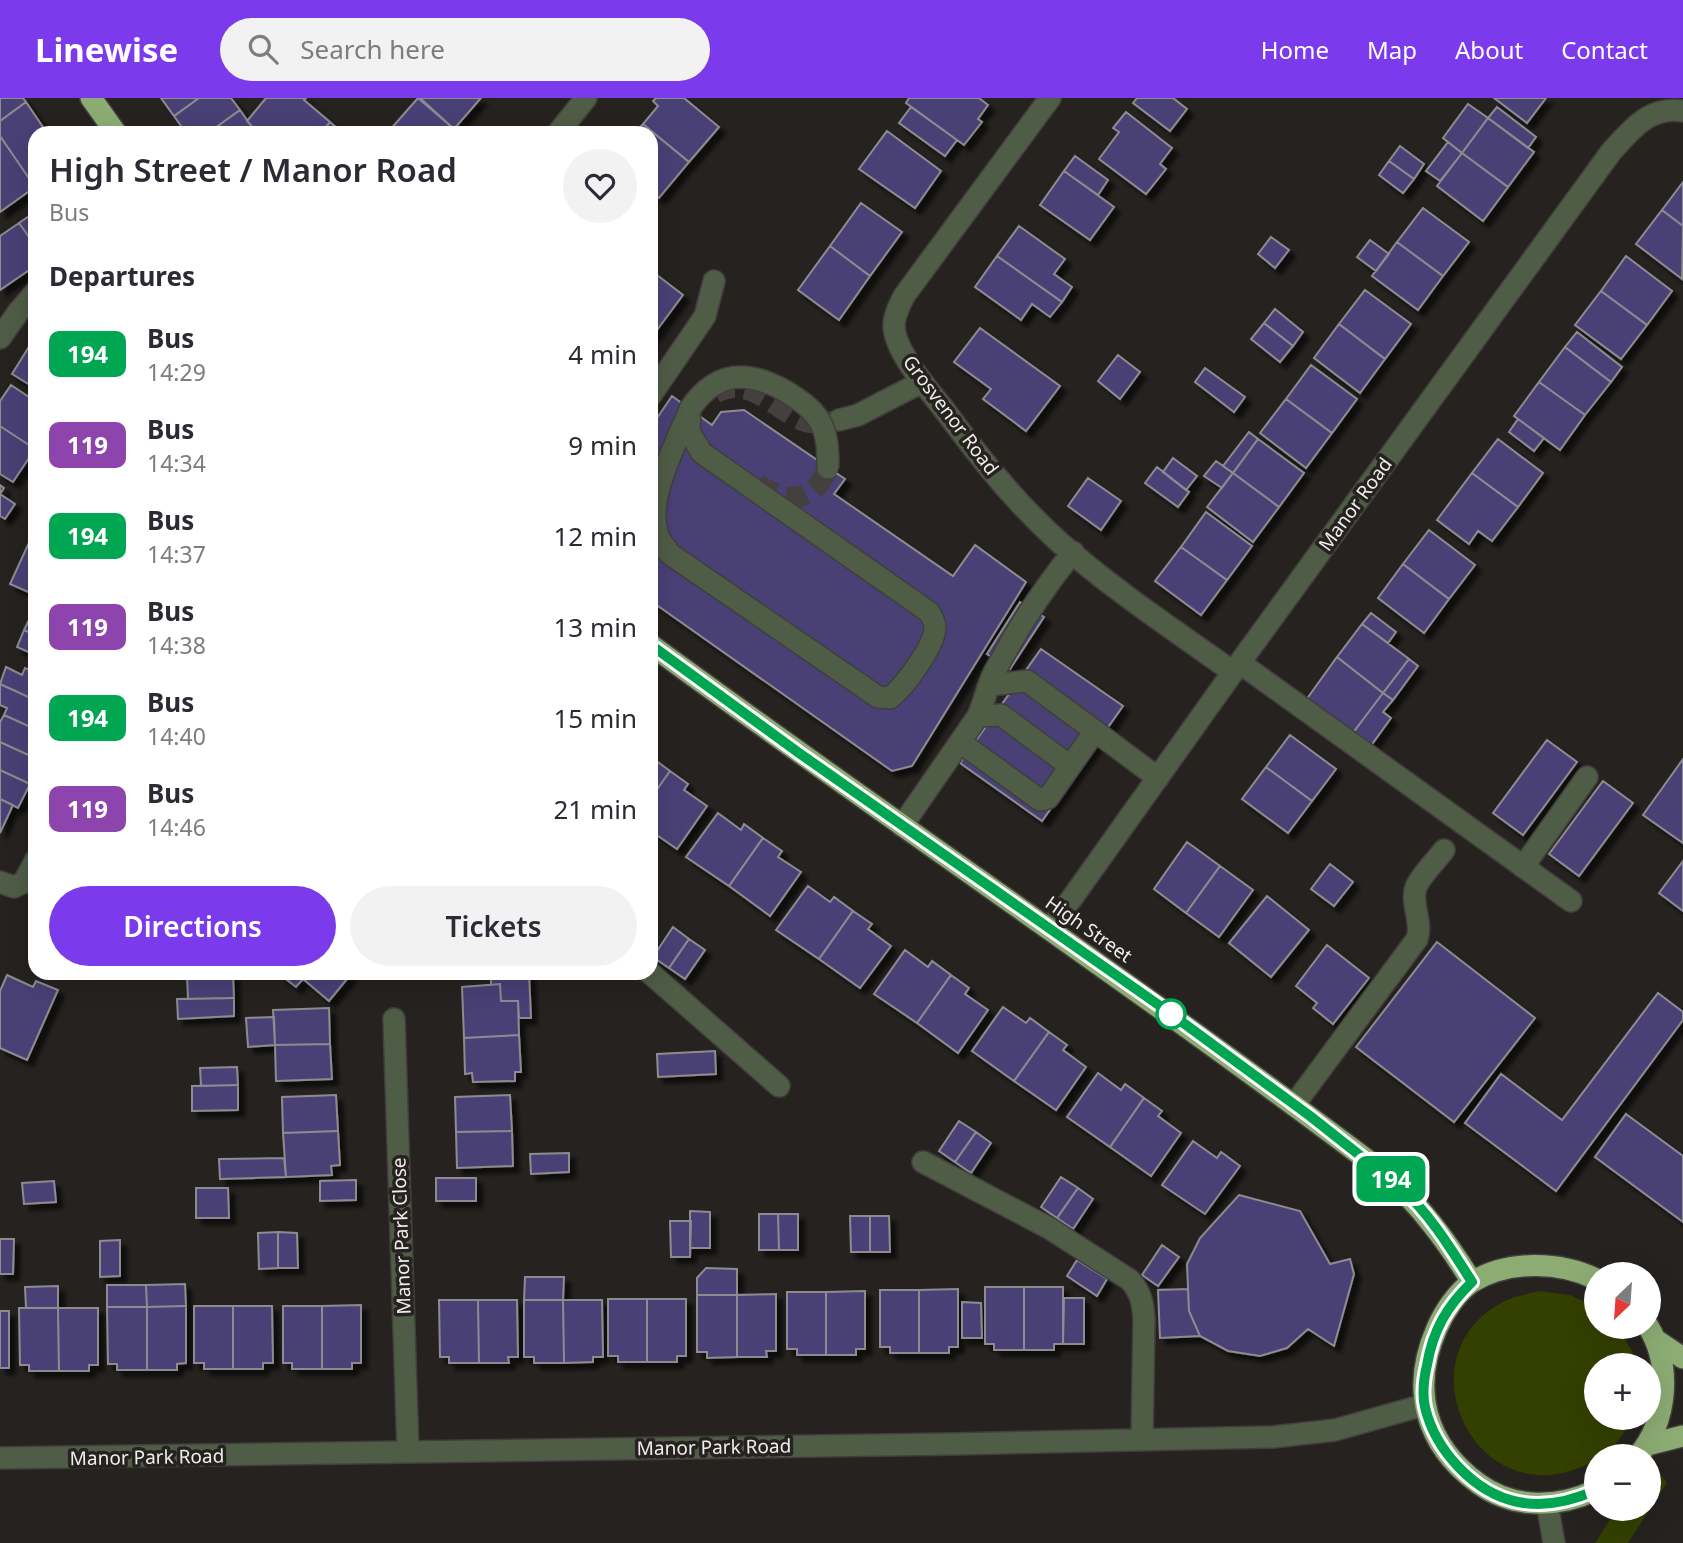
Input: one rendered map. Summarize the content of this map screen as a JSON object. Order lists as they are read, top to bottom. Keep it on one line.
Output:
{"streets":{"highway":["High Street"],"street":["Grosvenor Road","Manor Road","Manor Park Close","Manor Park Road"]},"crossings":[["Grosvenor Road","Manor Road"],["Manor Road","High Street"],["Manor Park Close","Manor Park Road"]],"lines":["bus line 194"],"north":"bottom left","page":{"header":"Linewise","search":"Search here","nav":["Home","Map","About","Contact"],"on_map":"194","heading":[["High Street / Manor Road","Bus"],"Departures"],"list":[{"mark":"194","name":"Bus","note":"14:29","value":"4 min"},{"mark":"119","name":"Bus","note":"14:34","value":"9 min"},{"mark":"194","name":"Bus","note":"14:37","value":"12 min"},{"mark":"119","name":"Bus","note":"14:38","value":"13 min"},{"mark":"194","name":"Bus","note":"14:40","value":"15 min"},{"mark":"119","name":"Bus","note":"14:46","value":"21 min"}],"buttons":["Directions","Tickets"],"map_buttons":["+","−"]}}
